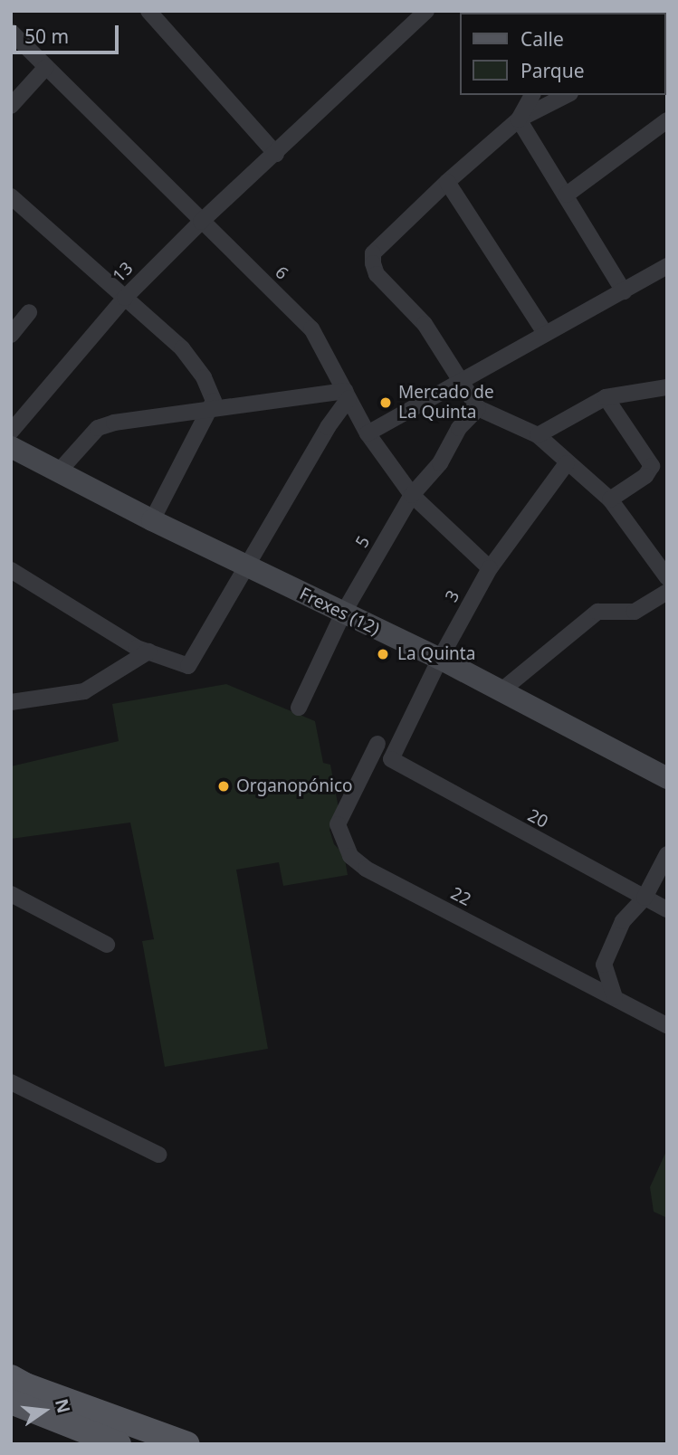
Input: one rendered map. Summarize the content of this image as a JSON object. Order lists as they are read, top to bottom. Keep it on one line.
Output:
{"streets":{"main road":["Frexes (12)"],"street":["13","6","5","3","20","22"]},"crossings":[["13","6"],["6","5"],["6","3"],["5","Frexes (12)"],["3","Frexes (12)"],["3","20"]],"places":["Mercado de La Quinta","La Quinta","Organopónico"],"legend":["Calle","Parque"],"scale_bar":"50 m","north":"right"}
